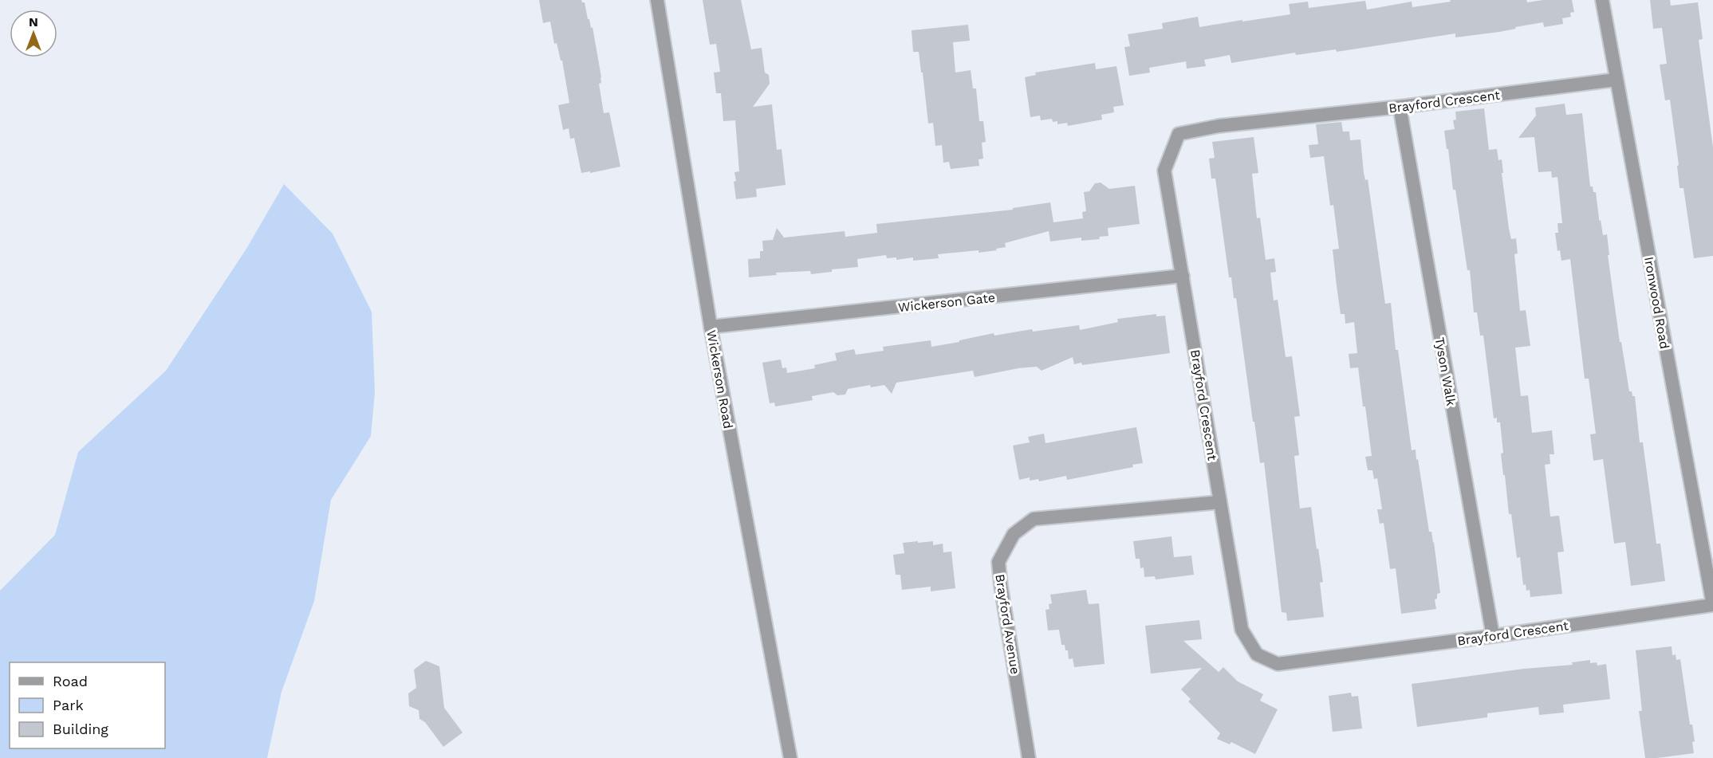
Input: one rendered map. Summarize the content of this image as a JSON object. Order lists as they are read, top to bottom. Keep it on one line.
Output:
{"streets":{"street":["Brayford Crescent","Wickerson Gate","Ironwood Road","Tyson Walk","Wickerson Road","Brayford Avenue"]},"crossings":[["Brayford Crescent","Wickerson Gate"],["Brayford Crescent","Ironwood Road"],["Brayford Crescent","Tyson Walk"],["Brayford Crescent","Brayford Avenue"],["Wickerson Gate","Wickerson Road"]],"legend":["Road","Park","Building"],"north":"top"}
